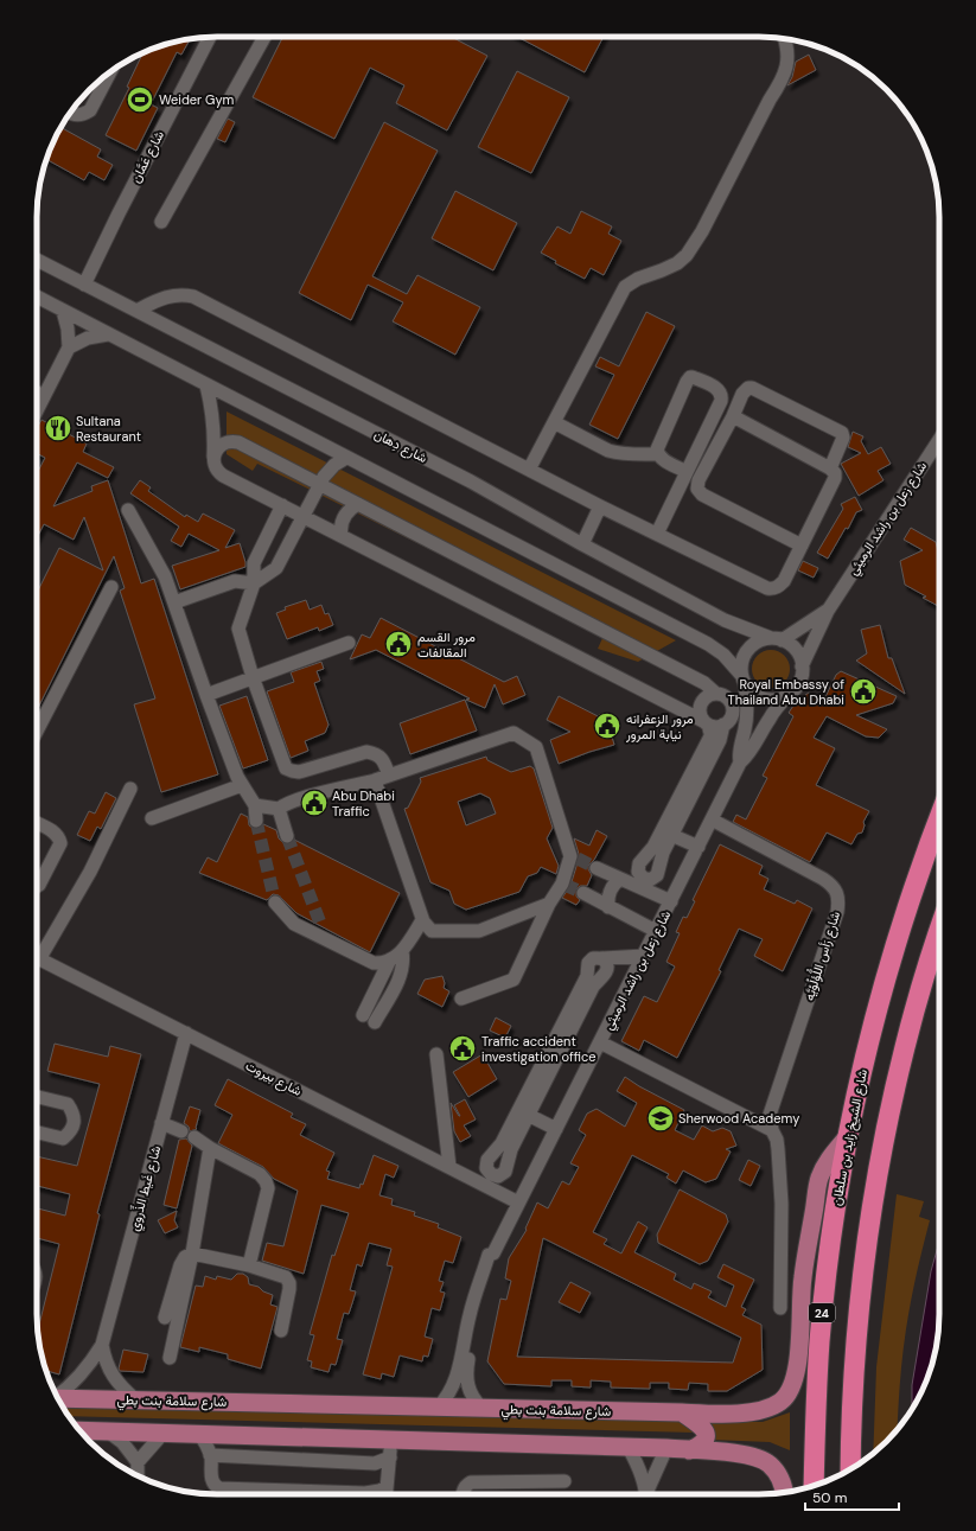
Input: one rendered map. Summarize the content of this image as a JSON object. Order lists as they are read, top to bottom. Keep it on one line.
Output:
{"streets":{"highway":["شارع الشيخ زايد بن سلطان","24"],"main road":["شارع سلامة بنت بطي"],"street":["شارع عَمَّان","شارع دِهان","شارع زعل بن راشد الرميثي","شارع رَأس اللُّؤلُؤيَّه","شارع بيروت","شارع غَيط الذِّروي"]},"crossings":[["شارع عَمَّان","شارع دِهان"],["شارع دِهان","شارع زعل بن راشد الرميثي"],["شارع زعل بن راشد الرميثي","شارع رَأس اللُّؤلُؤيَّه"],["شارع زعل بن راشد الرميثي","شارع بيروت"],["شارع زعل بن راشد الرميثي","شارع سلامة بنت بطي"],["شارع بيروت","شارع غَيط الذِّروي"],["شارع الشيخ زايد بن سلطان","شارع سلامة بنت بطي"]],"places":{"sports":["Weider Gym"],"restaurant":["Sultana Restaurant"],"public building":["مرور القسم المقالفات","Royal Embassy of Thailand Abu Dhabi","مرور الزعفرانه نيابة المرور","Abu Dhabi Traffic","Traffic accident investigation office"],"school or university":["Sherwood Academy"]},"scale_bar":"50 m"}
